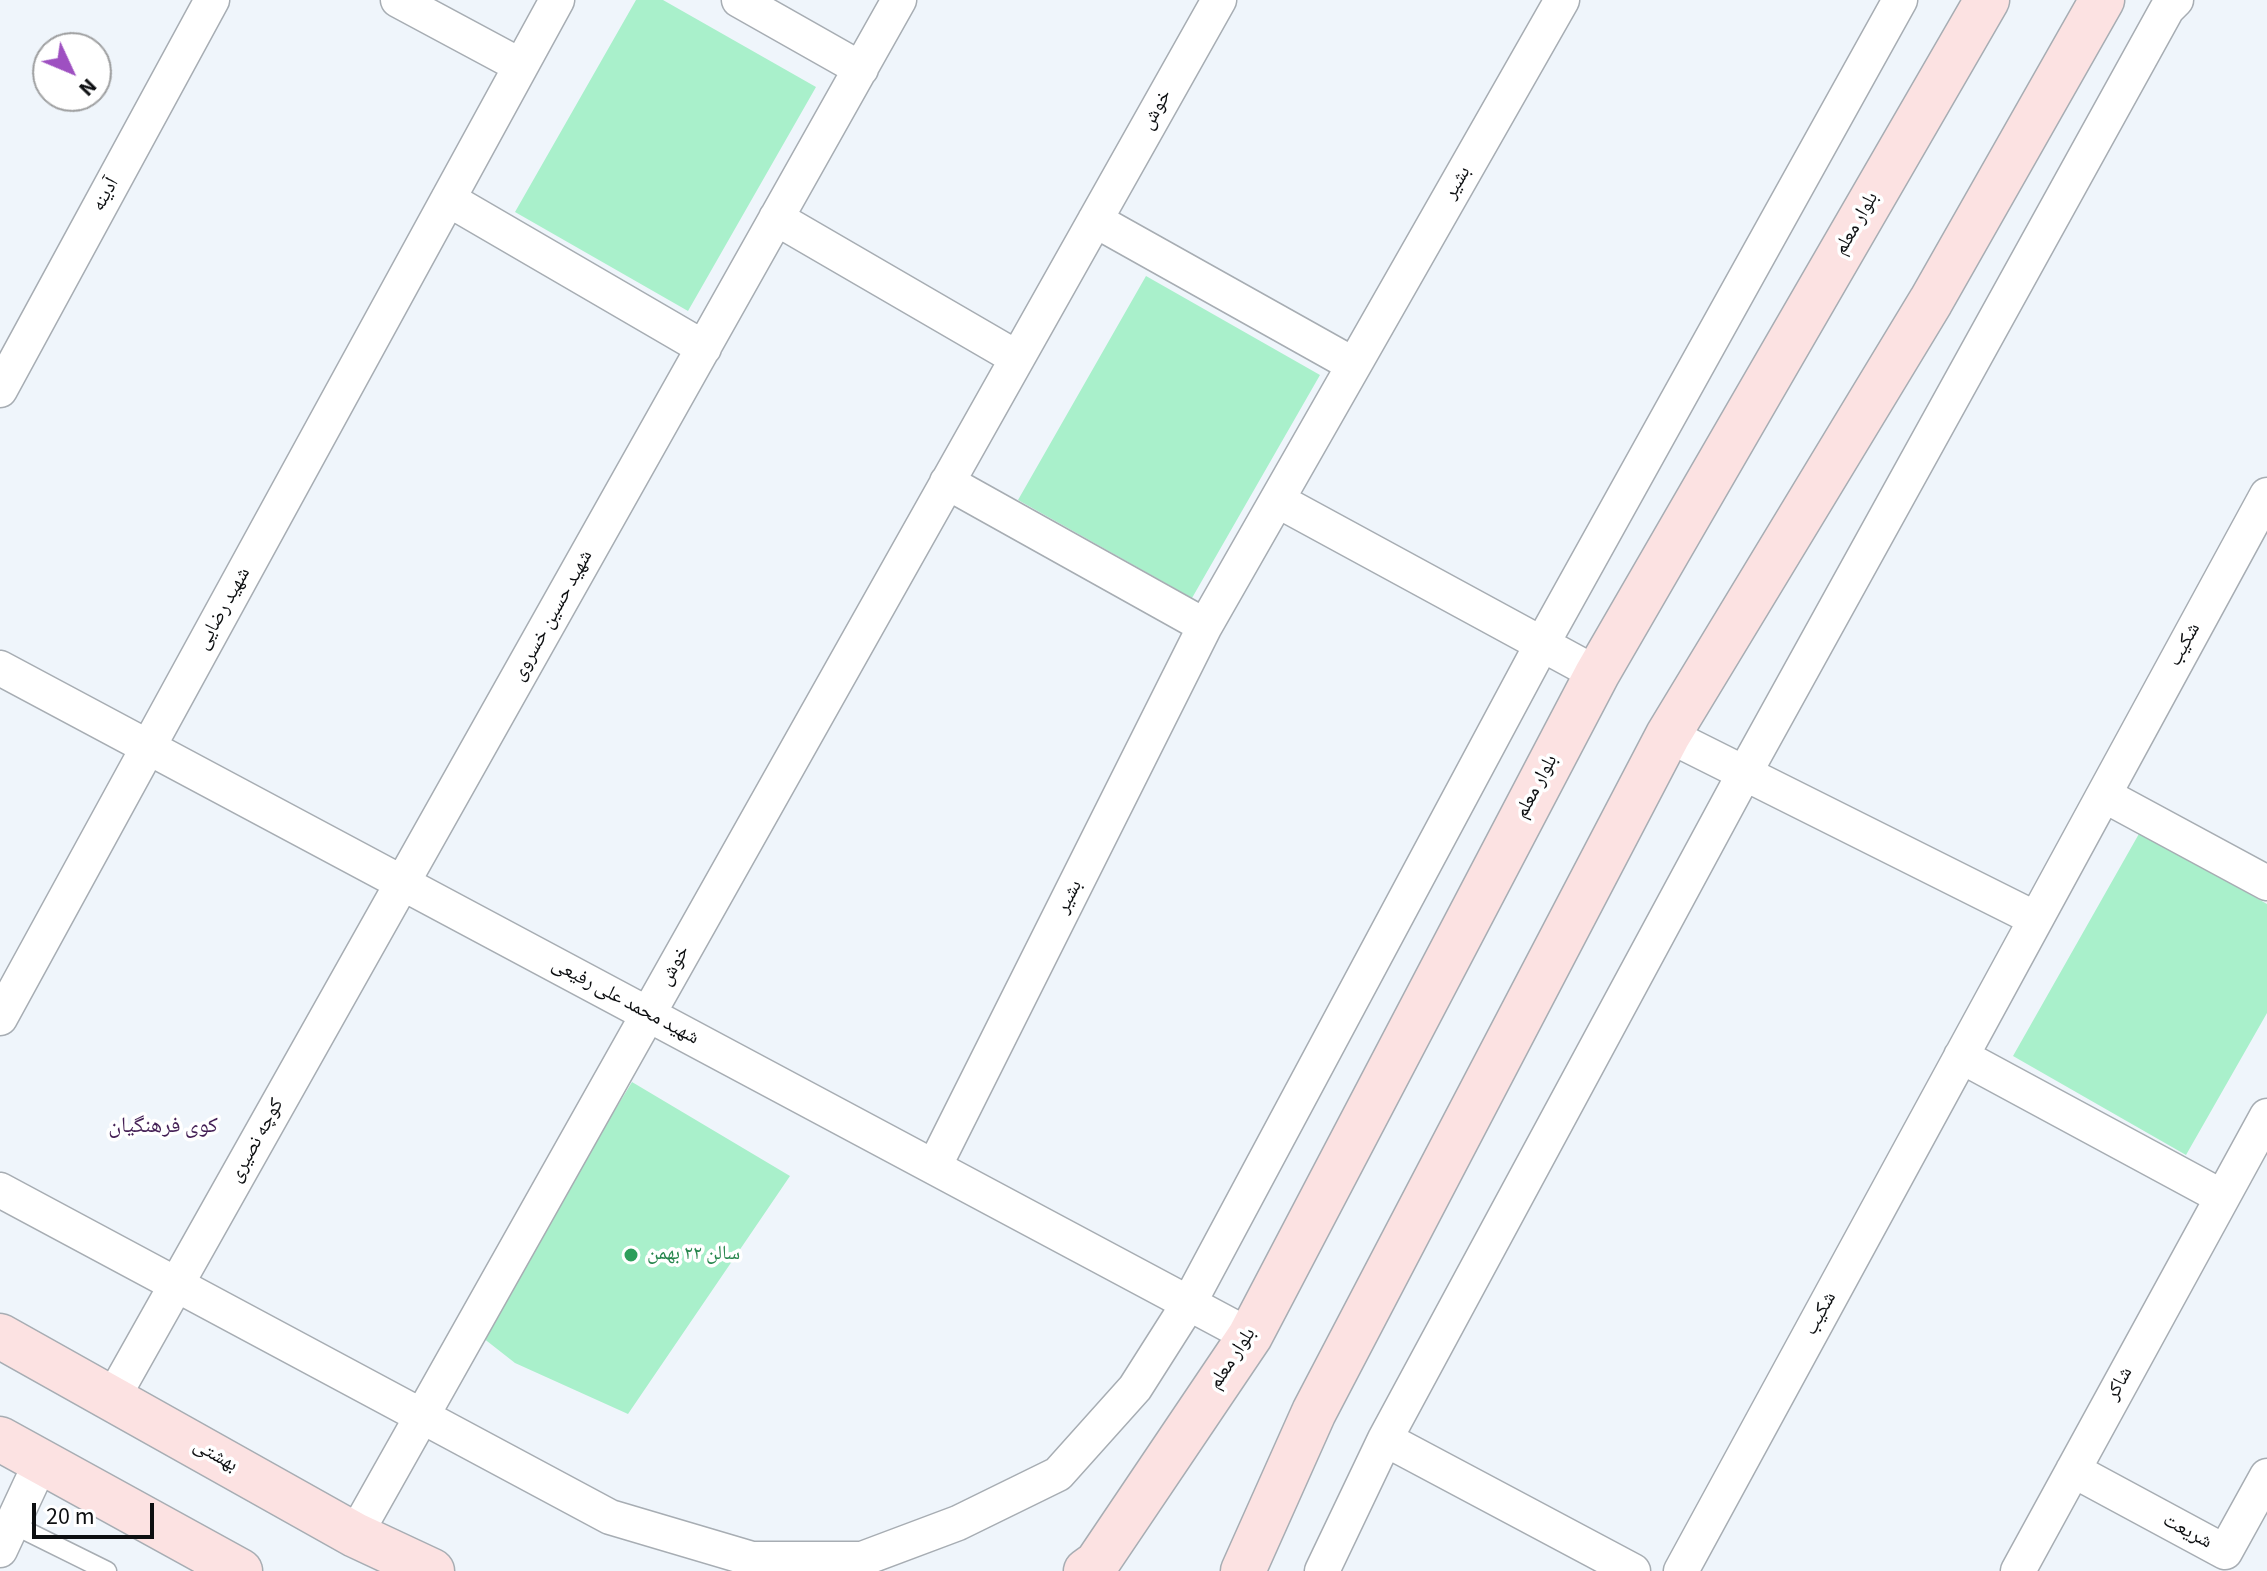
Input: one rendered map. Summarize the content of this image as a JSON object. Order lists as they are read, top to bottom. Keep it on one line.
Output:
{"streets":{"main road":["بلوار معلم","بهشتی"],"street":["خوش","بشیر","آدینه","شهید رضایی","شهید حسین خسروی","شکیب","شهید محمد علی رفیعی","کوچه نصیری","شاکر","شریعت"]},"crossings":[["خوش","شهید محمد علی رفیعی"],["خوش","بهشتی"],["بشیر","شهید محمد علی رفیعی"],["بلوار معلم","شهید محمد علی رفیعی"],["شهید رضایی","شهید محمد علی رفیعی"],["شهید حسین خسروی","شهید محمد علی رفیعی"],["شهید حسین خسروی","کوچه نصیری"],["شهید محمد علی رفیعی","کوچه نصیری"],["کوچه نصیری","بهشتی"],["شاکر","شریعت"]],"districts":["کوی فرهنگیان"],"places":["سالن ۲۲ بهمن"],"scale_bar":"20 m","north":"bottom right"}
